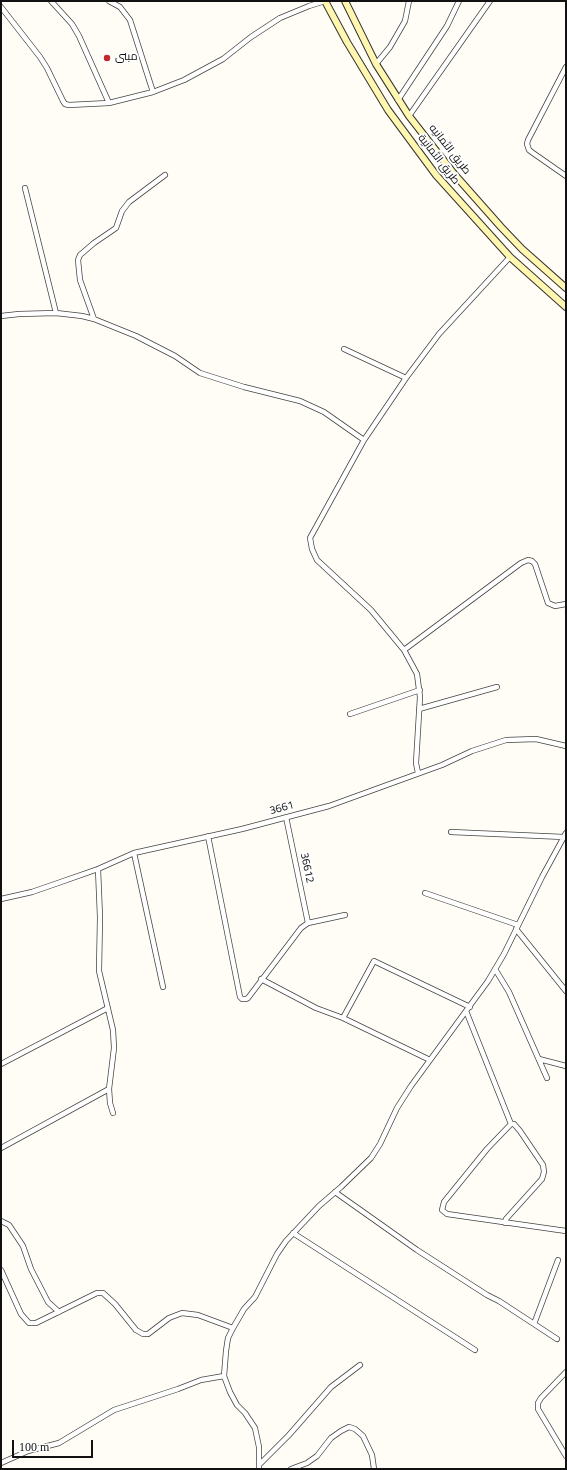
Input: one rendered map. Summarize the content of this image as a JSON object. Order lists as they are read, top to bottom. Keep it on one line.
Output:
{"streets":{"street":["طريق الثمانيه","طريق الثمانية","3661","36612"]},"crossings":[["3661","36612"]],"places":["مبنى"],"scale_bar":"100 m"}
